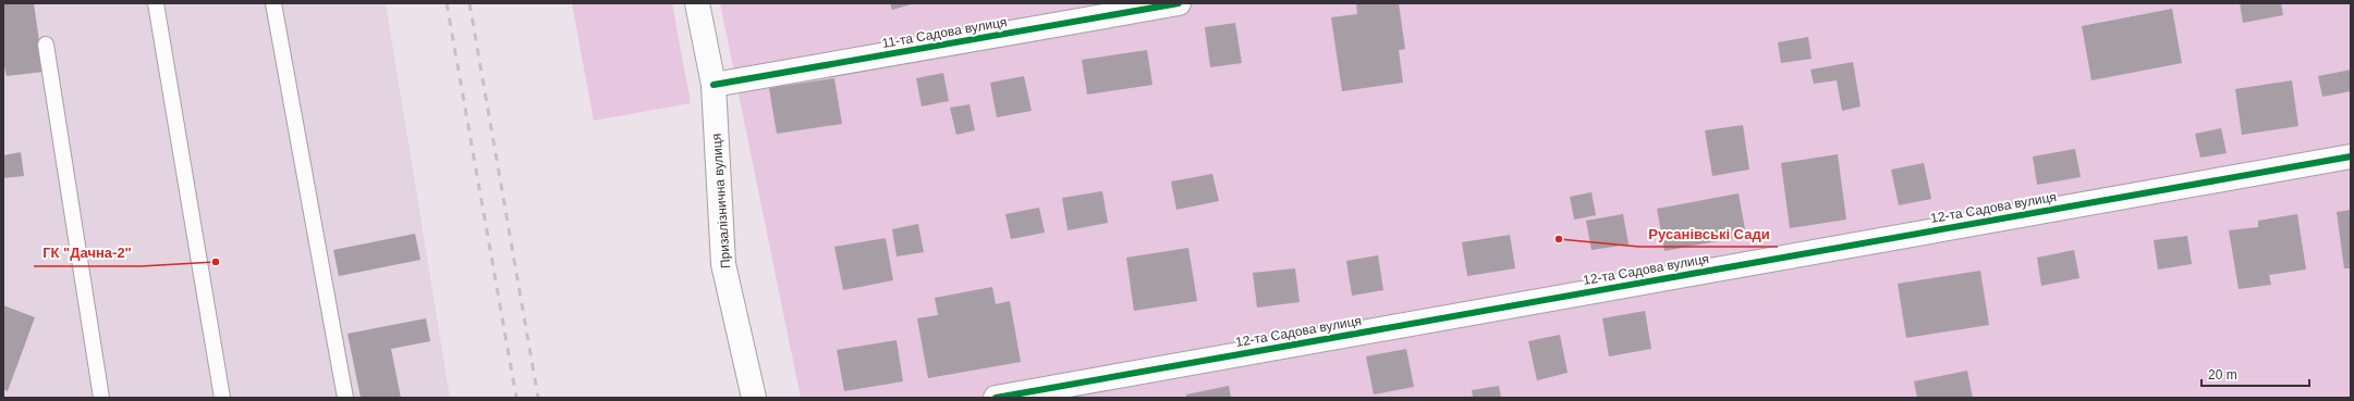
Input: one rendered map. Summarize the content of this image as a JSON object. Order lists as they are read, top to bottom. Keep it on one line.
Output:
{"streets":{"street":["11-та Садова вулиця","Призалізнична вулиця","12-та Садова вулиця"]},"crossings":[["11-та Садова вулиця","Призалізнична вулиця"]],"places":["Русанівські Сади","ГК \"Дачна-2\""],"scale_bar":"20 m"}
